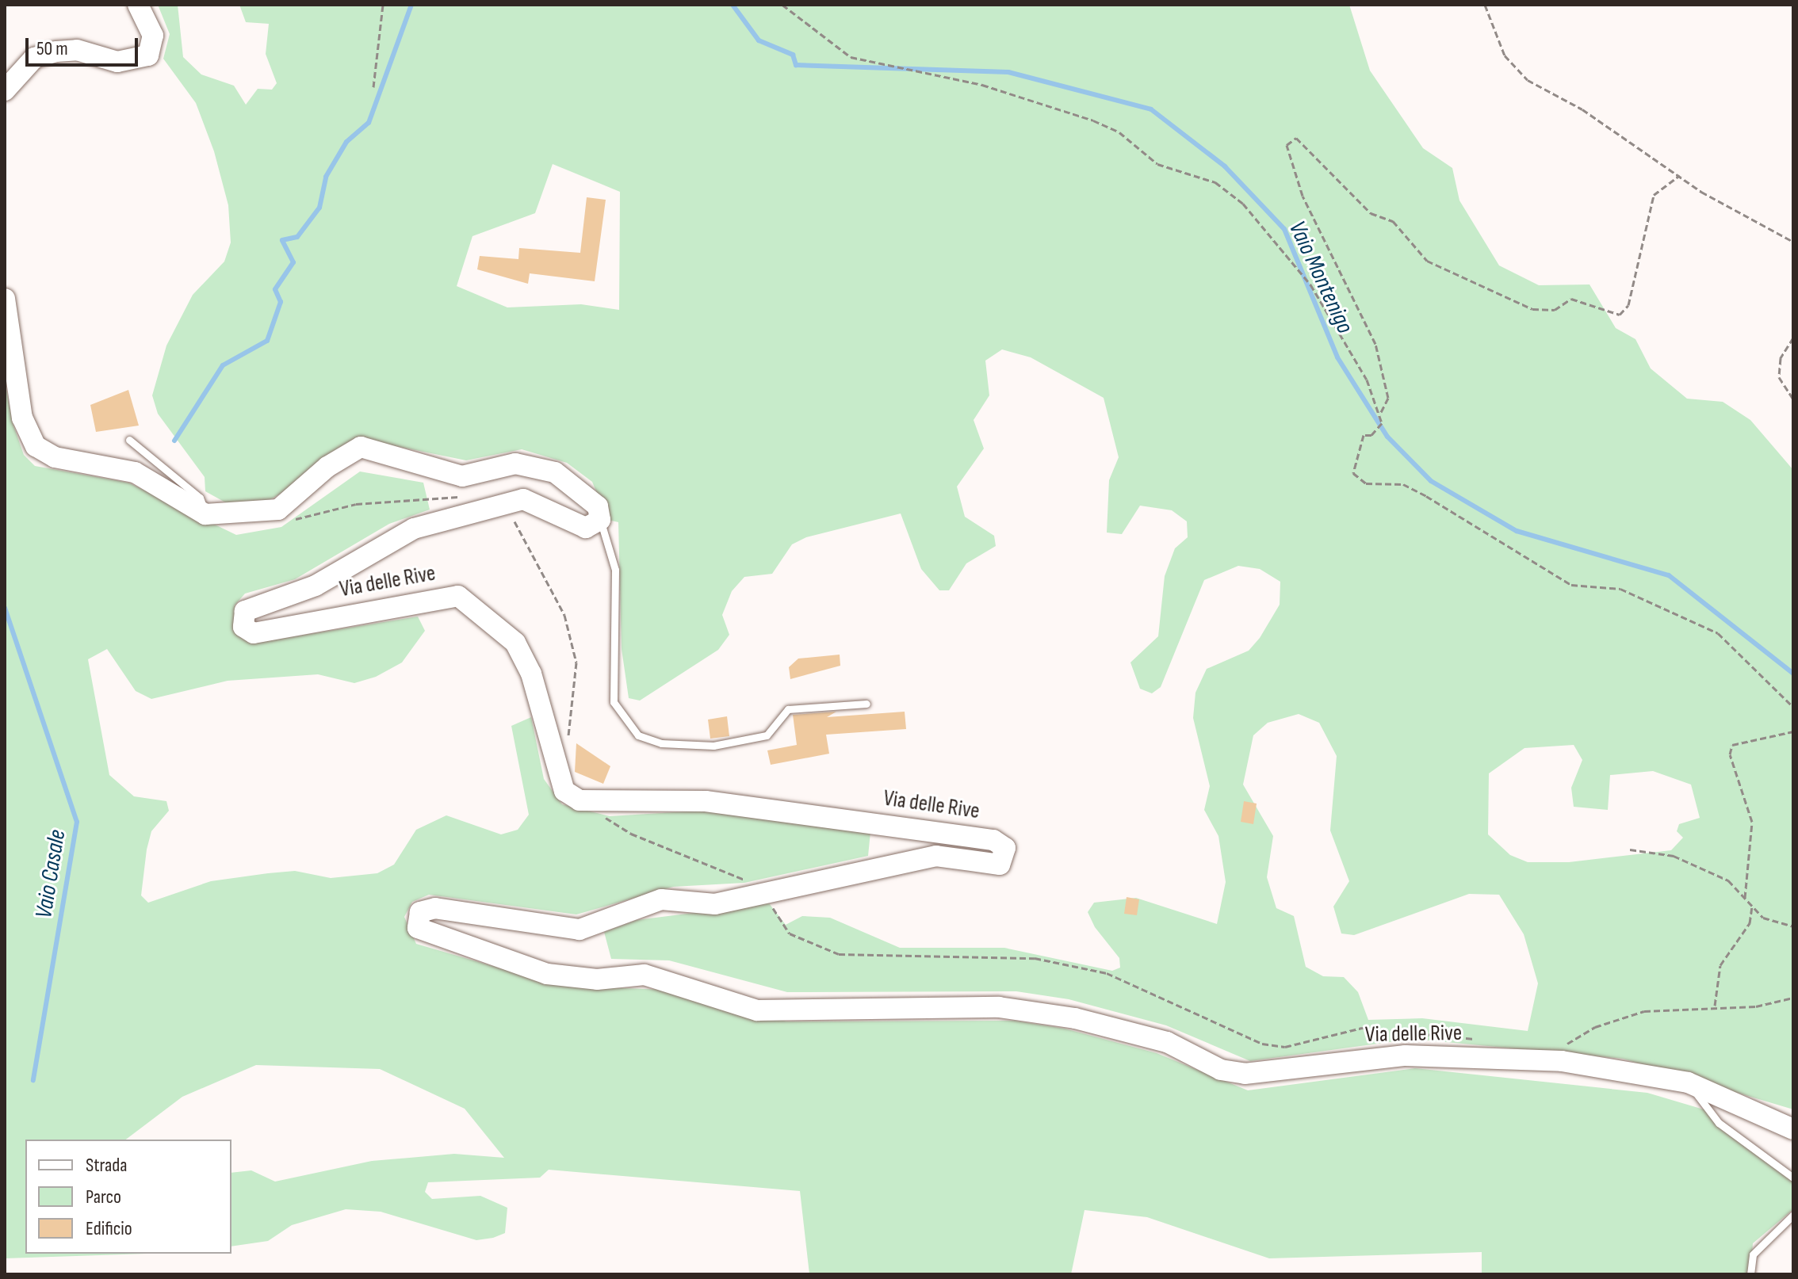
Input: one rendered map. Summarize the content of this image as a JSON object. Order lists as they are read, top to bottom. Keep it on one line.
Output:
{"streets":{"street":["Via delle Rive"]},"water":["Vaio Montenigo","Vaio Casale"],"legend":["Strada","Parco","Edificio"],"scale_bar":"50 m"}
